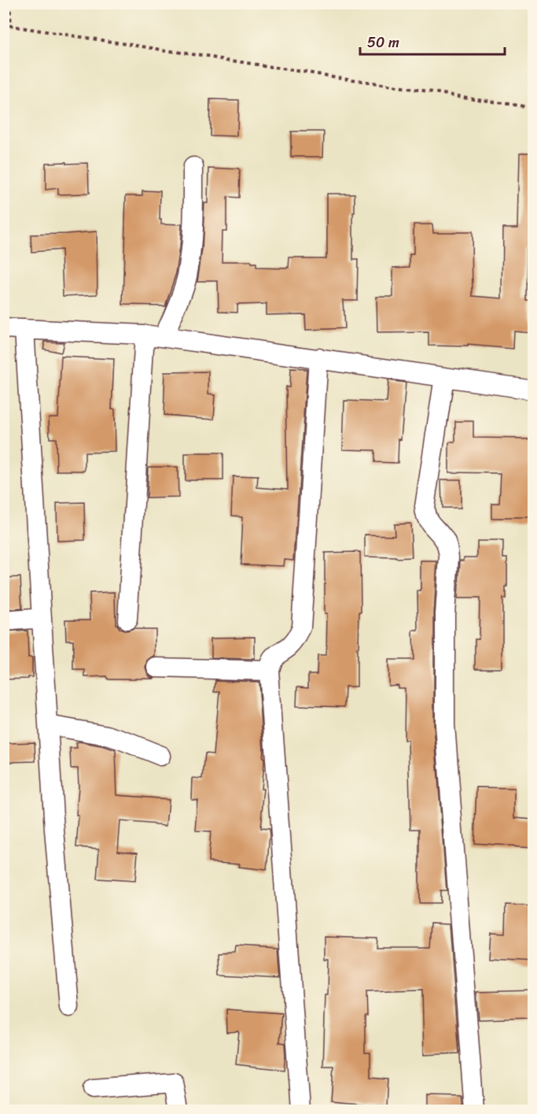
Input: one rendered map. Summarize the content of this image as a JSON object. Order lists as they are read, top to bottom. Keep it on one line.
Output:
{"scale_bar":"50 m"}
